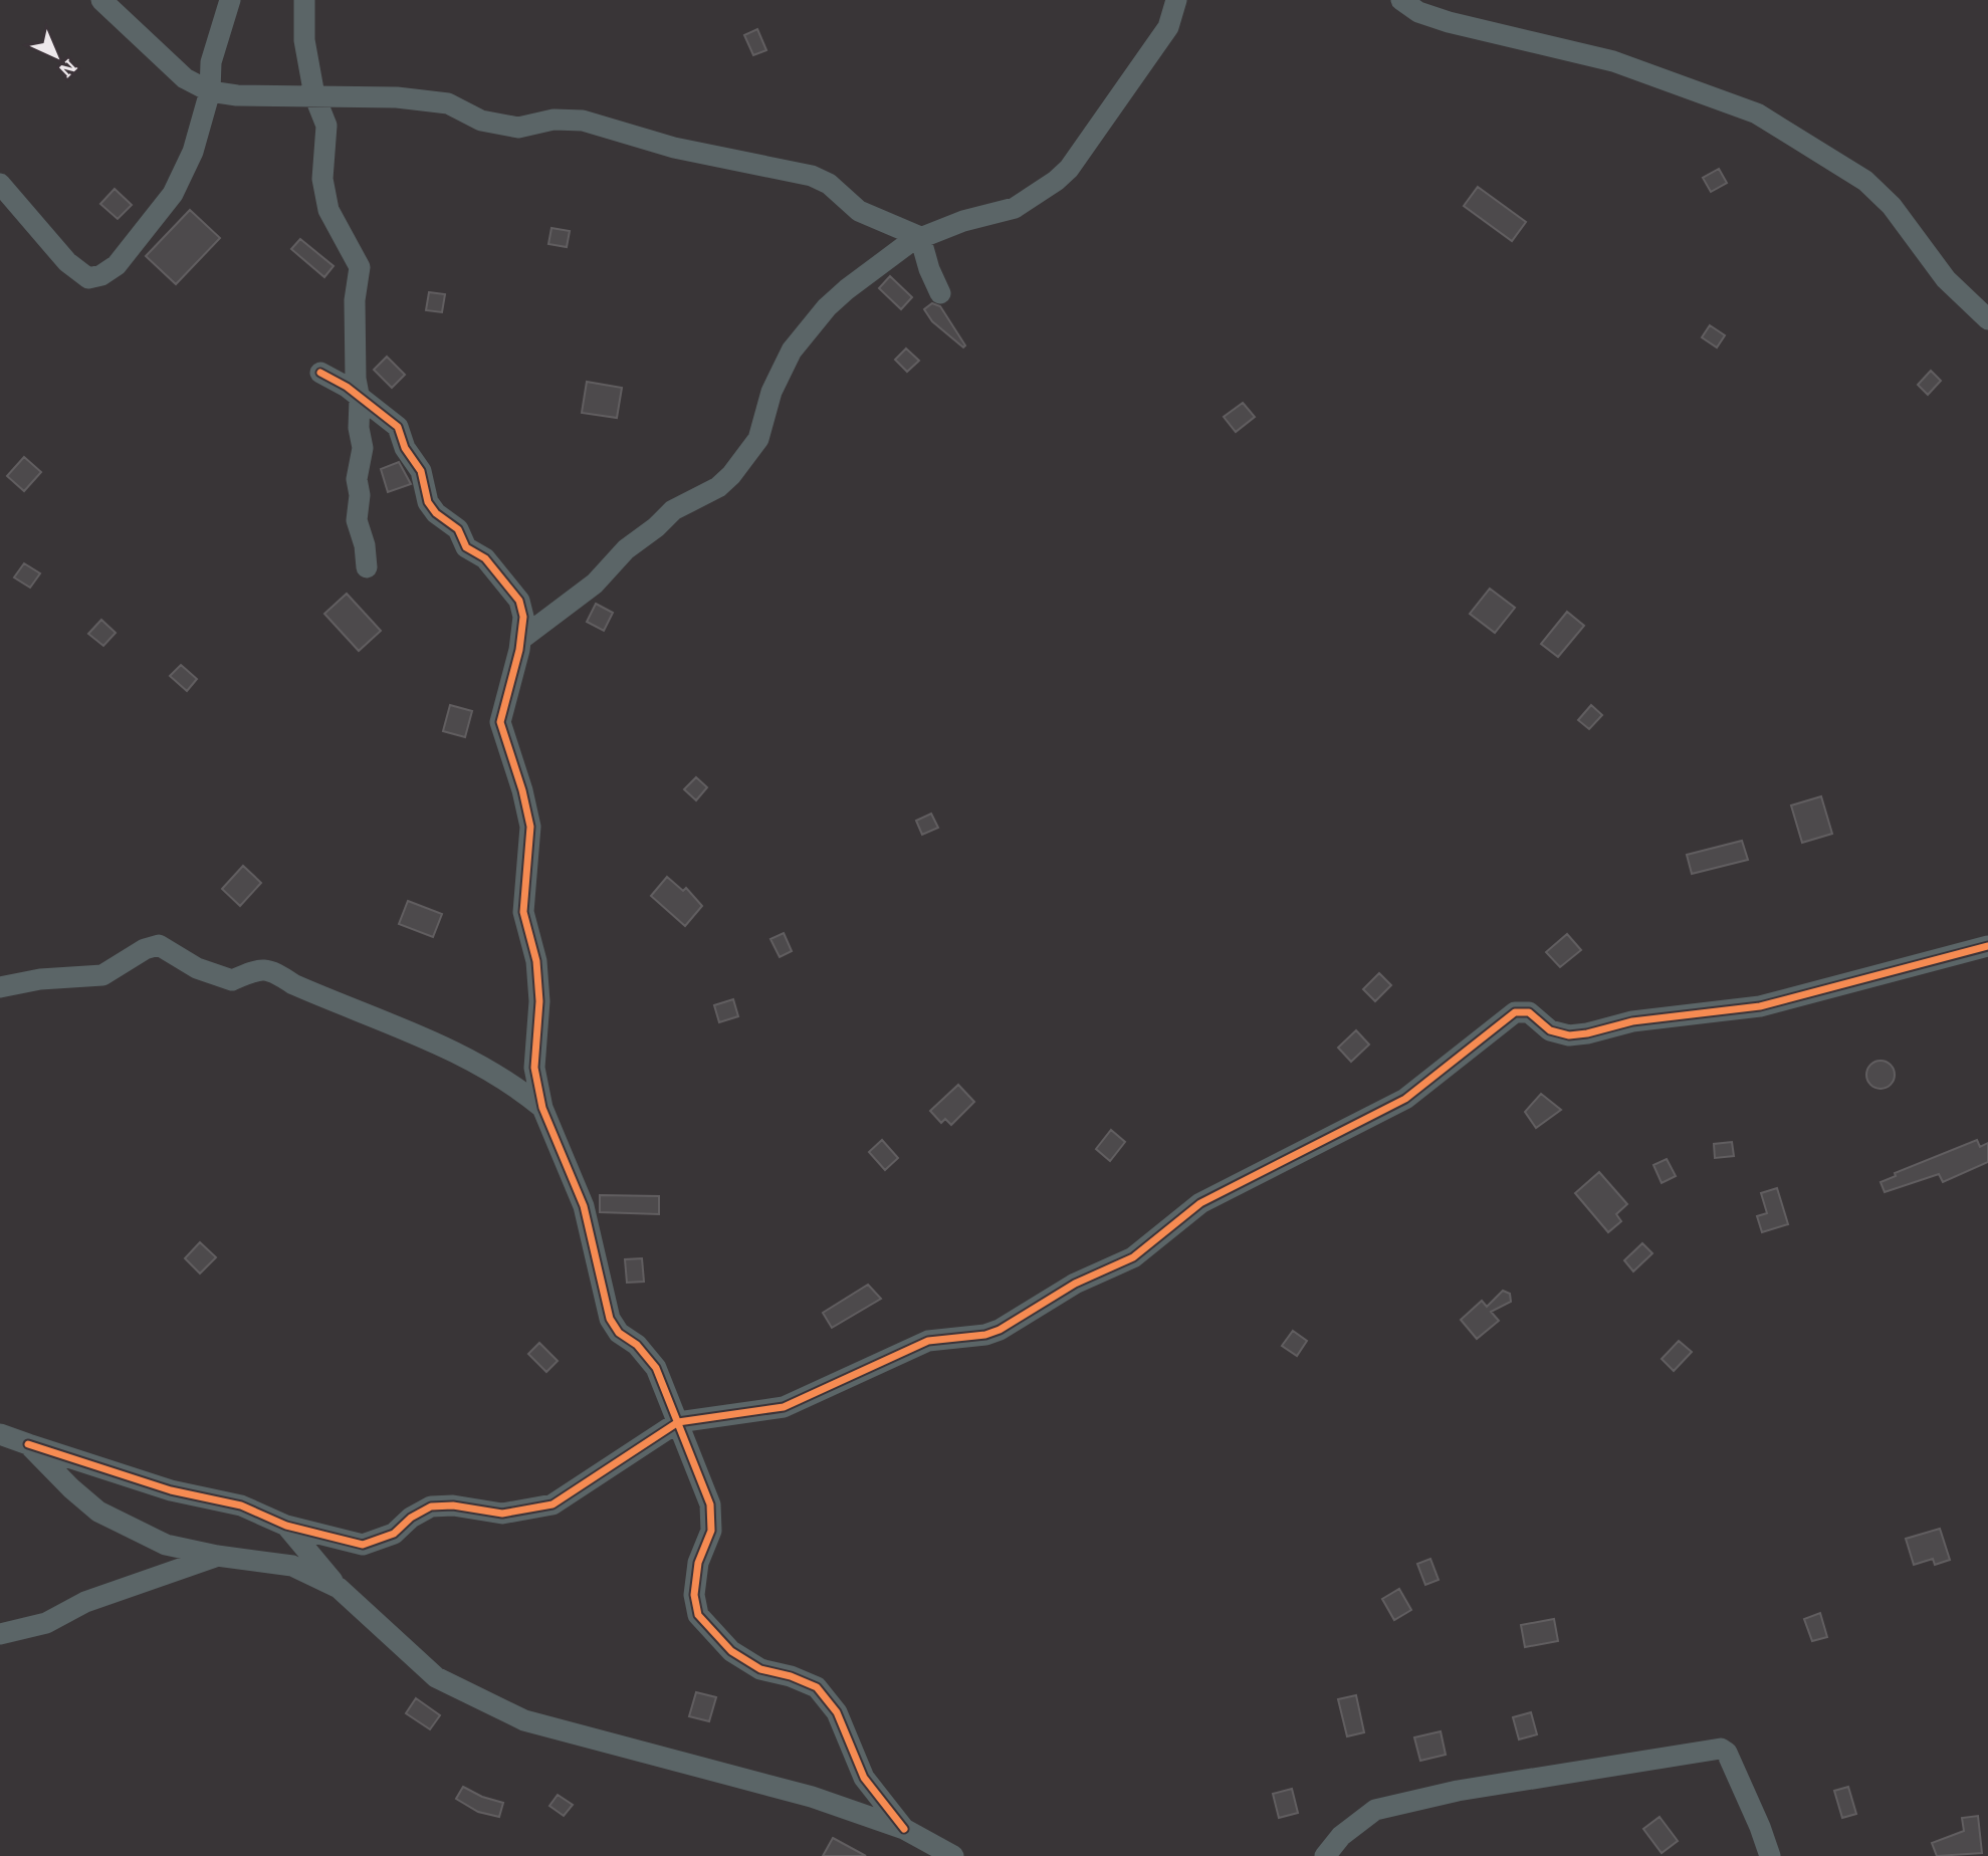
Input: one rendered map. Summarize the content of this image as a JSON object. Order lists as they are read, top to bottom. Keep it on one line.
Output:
{"north":"bottom right"}
